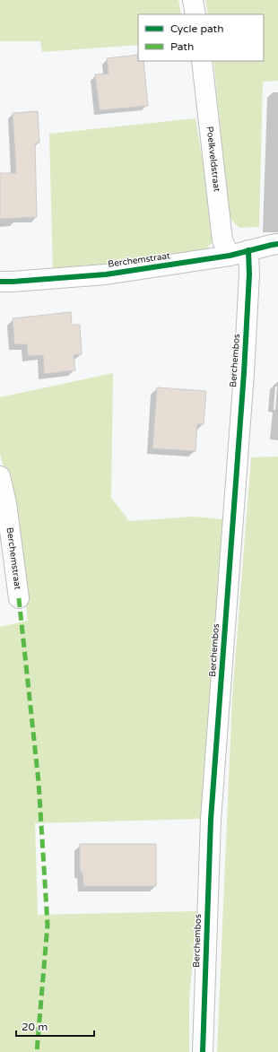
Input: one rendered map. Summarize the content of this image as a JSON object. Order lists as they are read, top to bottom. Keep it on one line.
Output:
{"streets":{"street":["Poelkveldstraat","Berchemstraat","Berchembos"]},"crossings":[["Poelkveldstraat","Berchemstraat"],["Berchemstraat","Berchembos"]],"legend":["Cycle path","Path"],"scale_bar":"20 m"}
